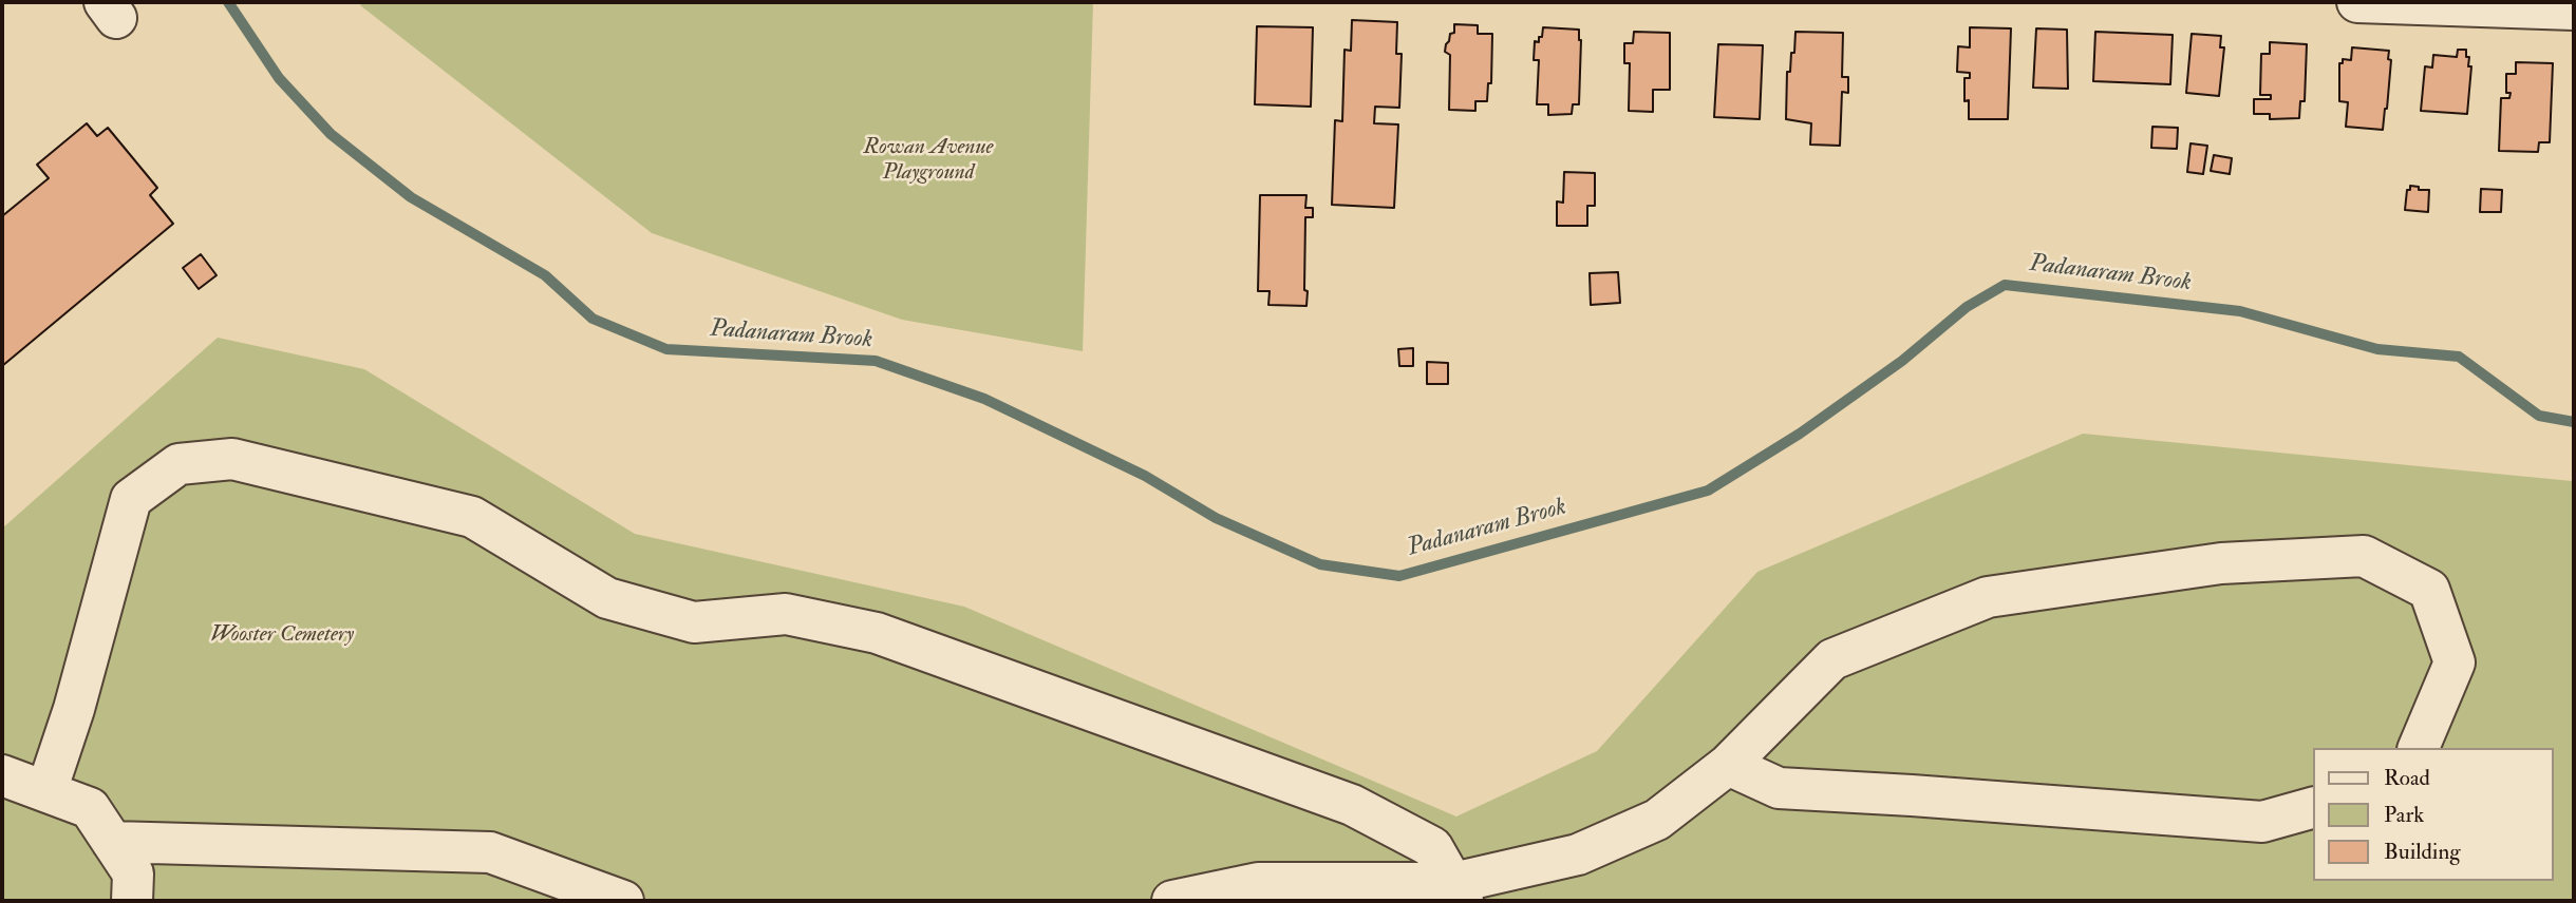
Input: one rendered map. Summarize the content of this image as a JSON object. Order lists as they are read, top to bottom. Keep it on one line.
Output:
{"water":["Padanaram Brook"],"parks":["Rowan Avenue Playground","Wooster Cemetery"],"legend":["Road","Park","Building"]}
